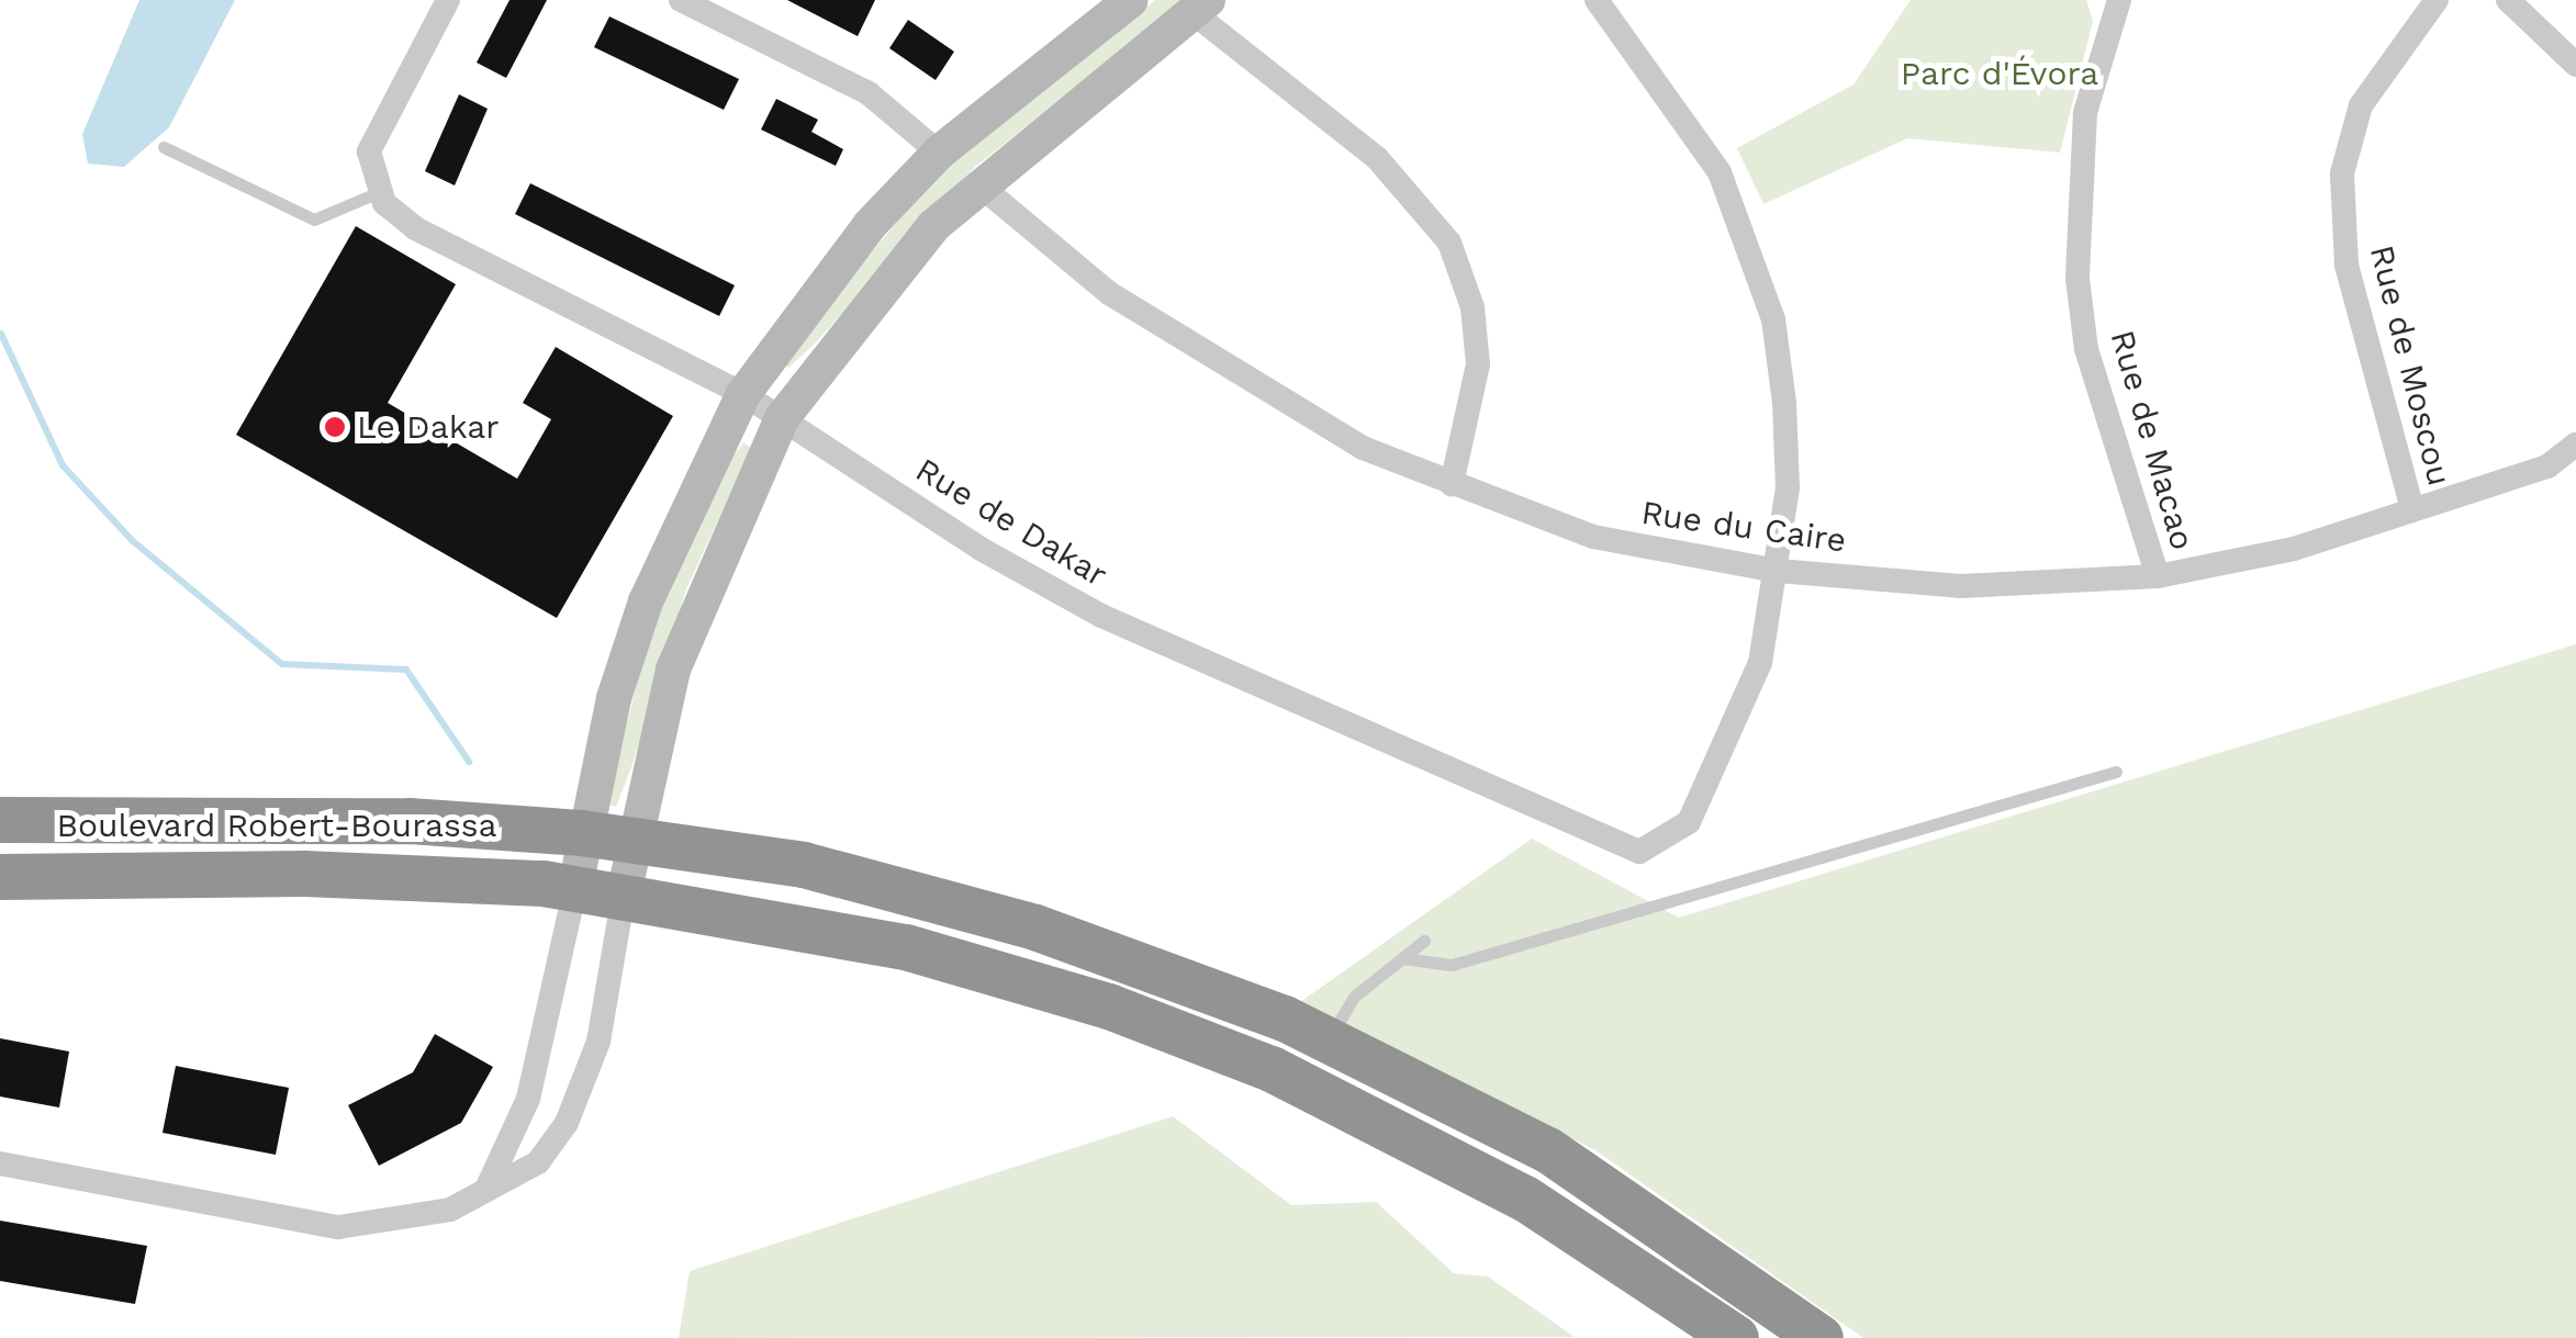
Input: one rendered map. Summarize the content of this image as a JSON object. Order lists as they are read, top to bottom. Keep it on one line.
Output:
{"streets":{"highway":["Boulevard Robert-Bourassa"],"street":["Rue de Moscou","Rue de Macao","Rue de Dakar","Rue du Caire"]},"crossings":[["Rue de Moscou","Rue du Caire"],["Rue de Macao","Rue du Caire"],["Rue de Dakar","Rue du Caire"]],"parks":["Parc d'Évora"],"places":["Le Dakar"]}
